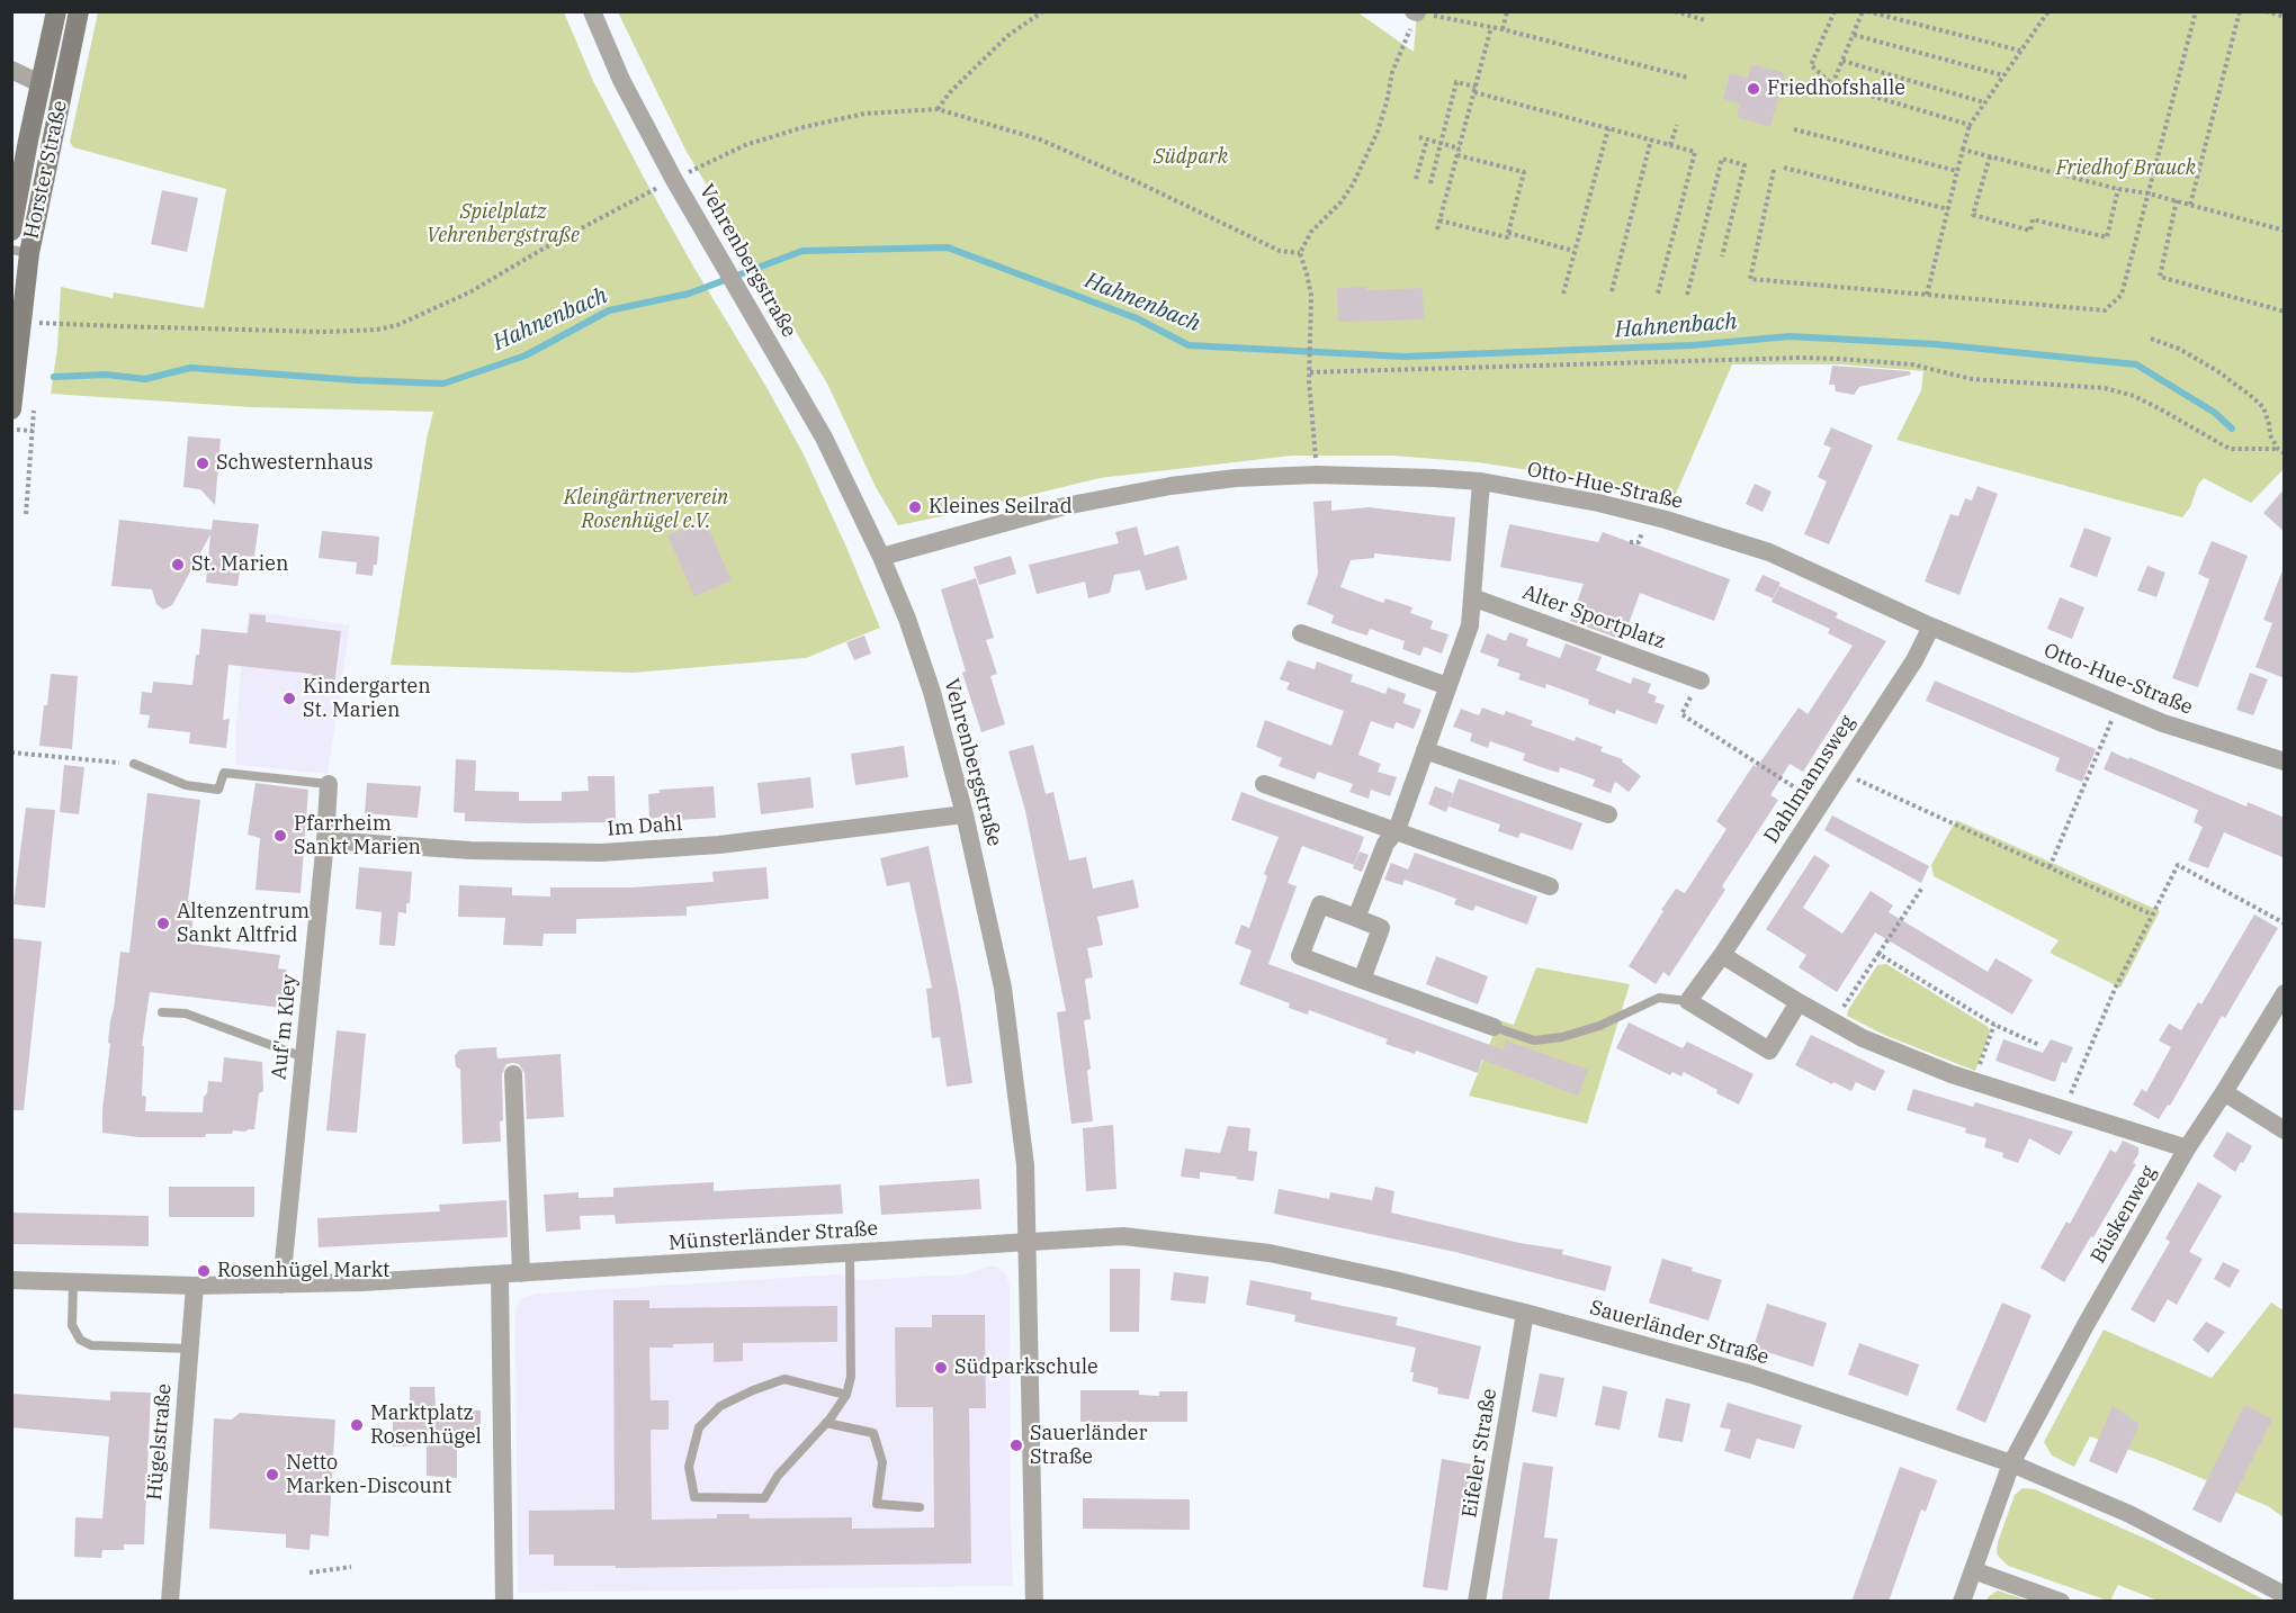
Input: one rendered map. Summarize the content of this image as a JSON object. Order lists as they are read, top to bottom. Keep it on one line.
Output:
{"streets":{"main road":["Horster Straße"],"street":["Vehrenbergstraße","Otto-Hue-Straße","Alter Sportplatz","Dahlmannsweg","Im Dahl","Auf'm Kley","Büskenweg","Münsterländer Straße","Sauerländer Straße","Hügelstraße","Eifeler Straße"]},"crossings":[["Vehrenbergstraße","Otto-Hue-Straße"],["Vehrenbergstraße","Im Dahl"],["Vehrenbergstraße","Münsterländer Straße"],["Vehrenbergstraße","Sauerländer Straße"],["Otto-Hue-Straße","Dahlmannsweg"],["Im Dahl","Auf'm Kley"],["Auf'm Kley","Münsterländer Straße"],["Büskenweg","Sauerländer Straße"],["Münsterländer Straße","Sauerländer Straße"],["Münsterländer Straße","Hügelstraße"],["Sauerländer Straße","Eifeler Straße"]],"water":["Hahnenbach"],"parks":["Südpark","Friedhof Brauck","Spielplatz Vehrenbergstraße","Kleingärtnerverein Rosenhügel e.V."],"places":["Friedhofshalle","Schwesternhaus","Kleines Seilrad","St. Marien","Kindergarten St. Marien","Pfarrheim Sankt Marien","Altenzentrum Sankt Altfrid","Rosenhügel Markt","Südparkschule","Marktplatz Rosenhügel","Sauerländer Straße","Netto Marken-Discount"]}
